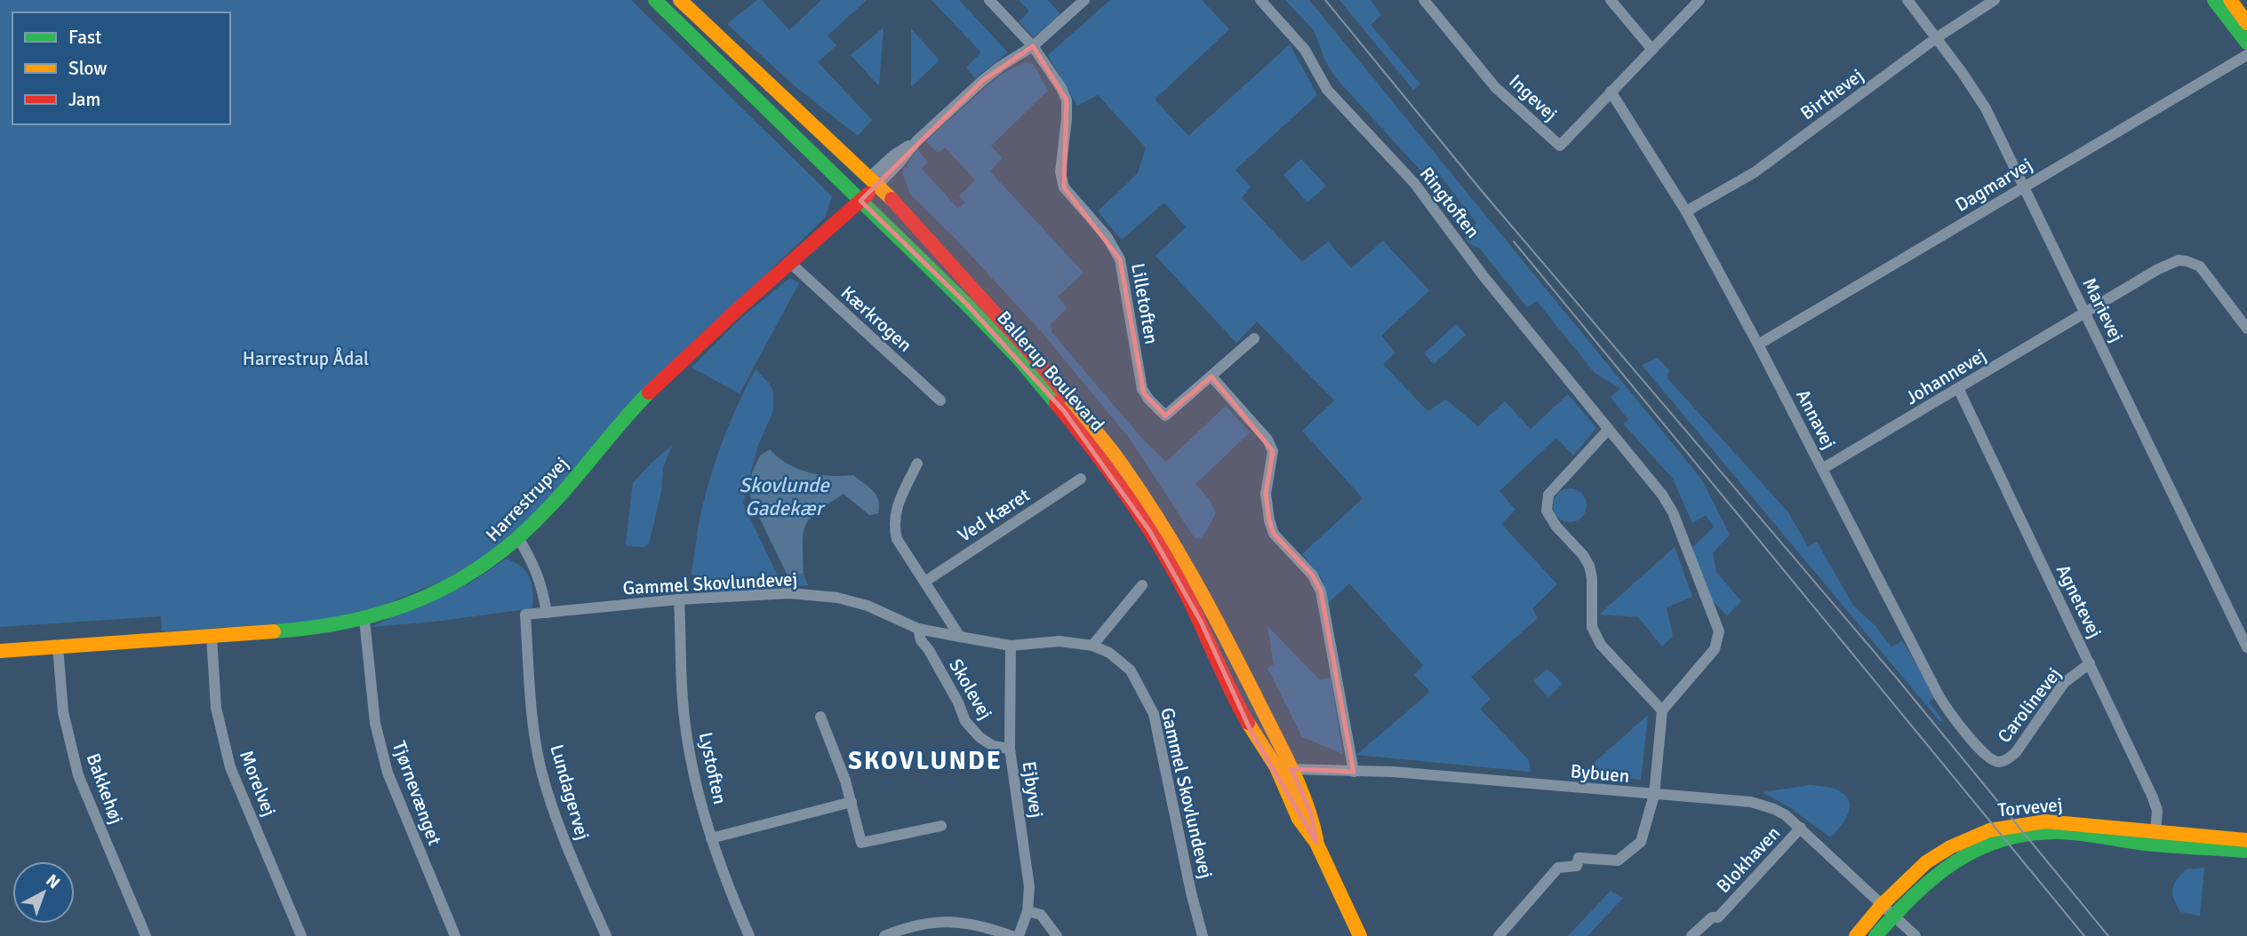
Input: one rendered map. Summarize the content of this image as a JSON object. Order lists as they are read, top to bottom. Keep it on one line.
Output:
{"streets":{"street":["Birthevej","Ingevej","Dagmarvej","Ringtoften","Lilletoften","Marievej","Kærkrogen","Ballerup Boulevard","Johannevej","Annavej","Harrestrupvej","Ved Kæret","Gammel Skovlundevej","Agnetevej","Skolevej","Carolinevej","Lystoften","Bybuen","Morelvej","Bakkehøj","Ejbyvej","Lundagervej","Tjørnevænget","Torvevej","Blokhaven"]},"crossings":[["Birthevej","Marievej"],["Birthevej","Annavej"],["Ingevej","Annavej"],["Dagmarvej","Marievej"],["Dagmarvej","Annavej"],["Marievej","Johannevej"],["Kærkrogen","Harrestrupvej"],["Ballerup Boulevard","Harrestrupvej"],["Ballerup Boulevard","Bybuen"],["Johannevej","Annavej"],["Johannevej","Agnetevej"],["Annavej","Carolinevej"],["Harrestrupvej","Morelvej"],["Harrestrupvej","Bakkehøj"],["Harrestrupvej","Tjørnevænget"],["Gammel Skovlundevej","Skolevej"],["Gammel Skovlundevej","Lystoften"],["Gammel Skovlundevej","Ejbyvej"],["Gammel Skovlundevej","Lundagervej"],["Agnetevej","Carolinevej"],["Agnetevej","Torvevej"],["Skolevej","Ejbyvej"],["Bybuen","Torvevej"],["Bybuen","Blokhaven"]],"districts":["SKOVLUNDE"],"water":["Skovlunde Gadekær"],"parks":["Harrestrup Ådal"],"legend":["Fast","Slow","Jam"],"north":"top right"}
